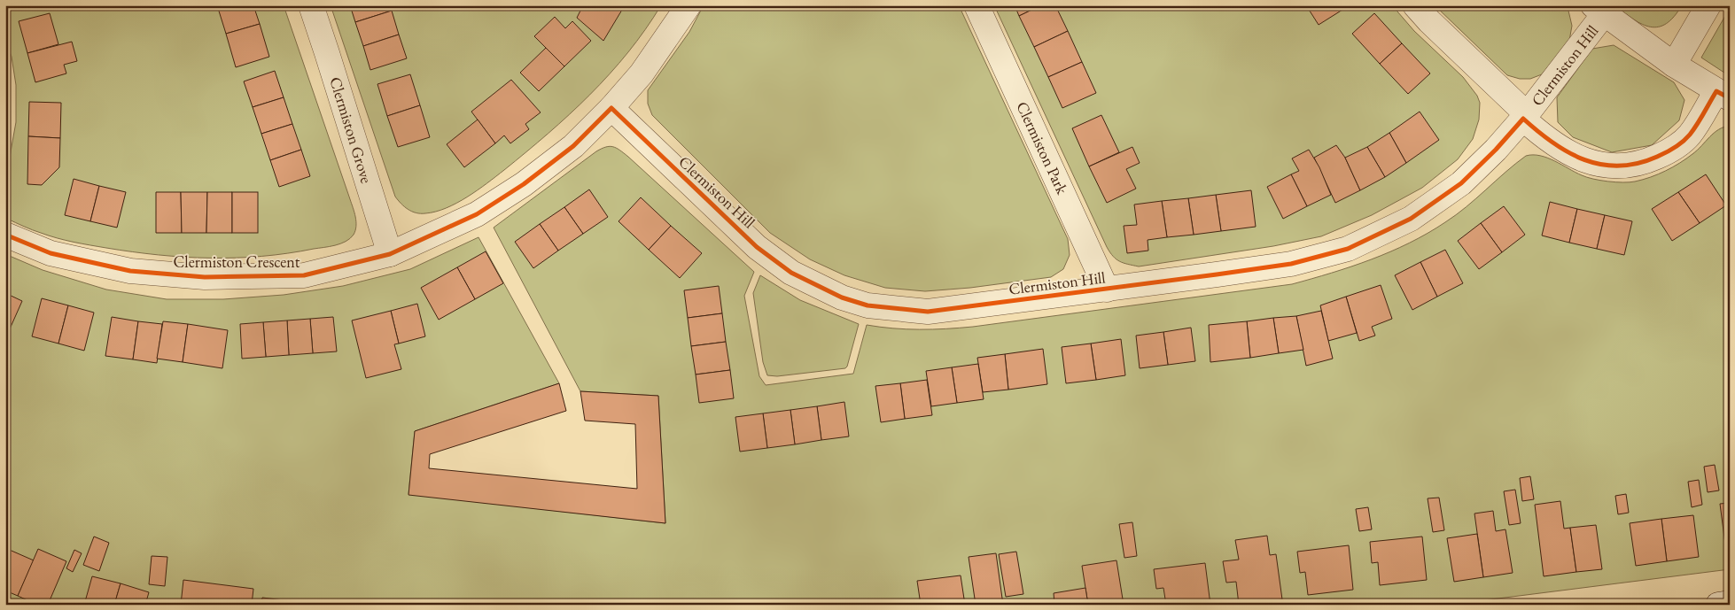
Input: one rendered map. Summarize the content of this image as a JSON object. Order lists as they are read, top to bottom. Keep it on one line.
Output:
{"streets":{"street":["Clermiston Hill","Clermiston Grove","Clermiston Park","Clermiston Crescent"]},"crossings":[["Clermiston Hill","Clermiston Park"],["Clermiston Hill","Clermiston Crescent"],["Clermiston Grove","Clermiston Crescent"]]}
